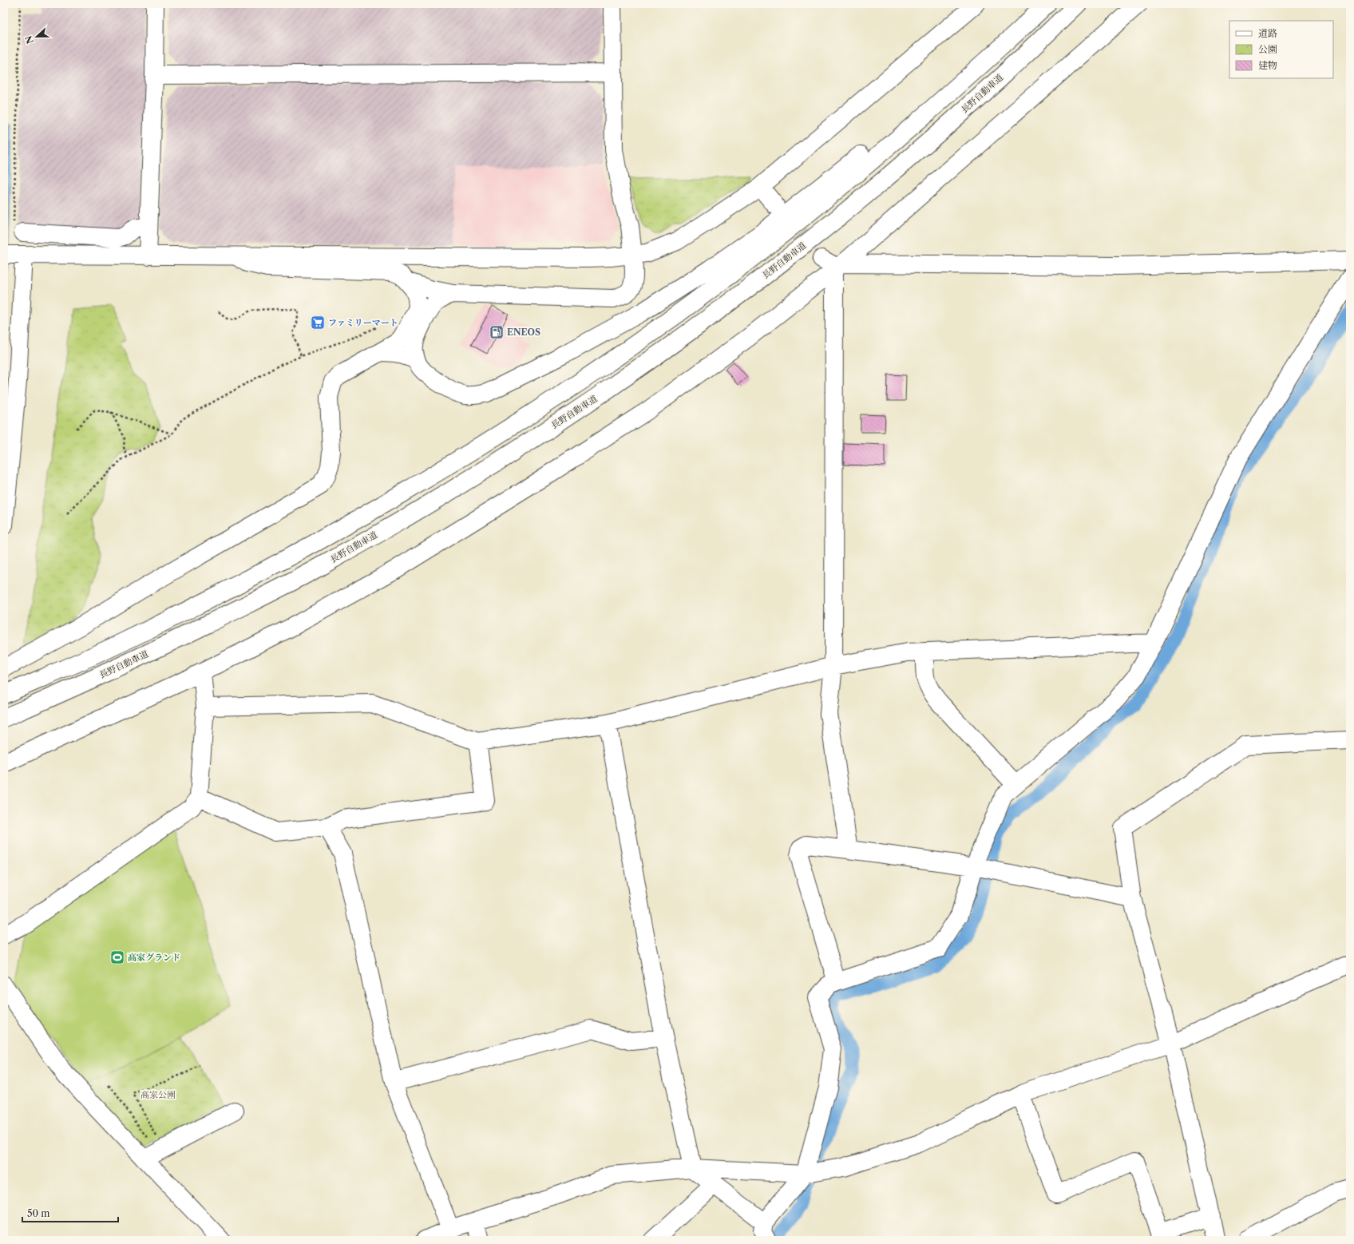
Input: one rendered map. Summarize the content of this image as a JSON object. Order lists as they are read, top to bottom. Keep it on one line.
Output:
{"streets":{"main road":["長野自動車道"]},"parks":["高家公園"],"places":{"supermarket":["ファミリーマート"],"fuel station":["ENEOS"],"sports":["高家グランド"]},"legend":["道路","公園","建物"],"scale_bar":"50 m","north":"left"}
